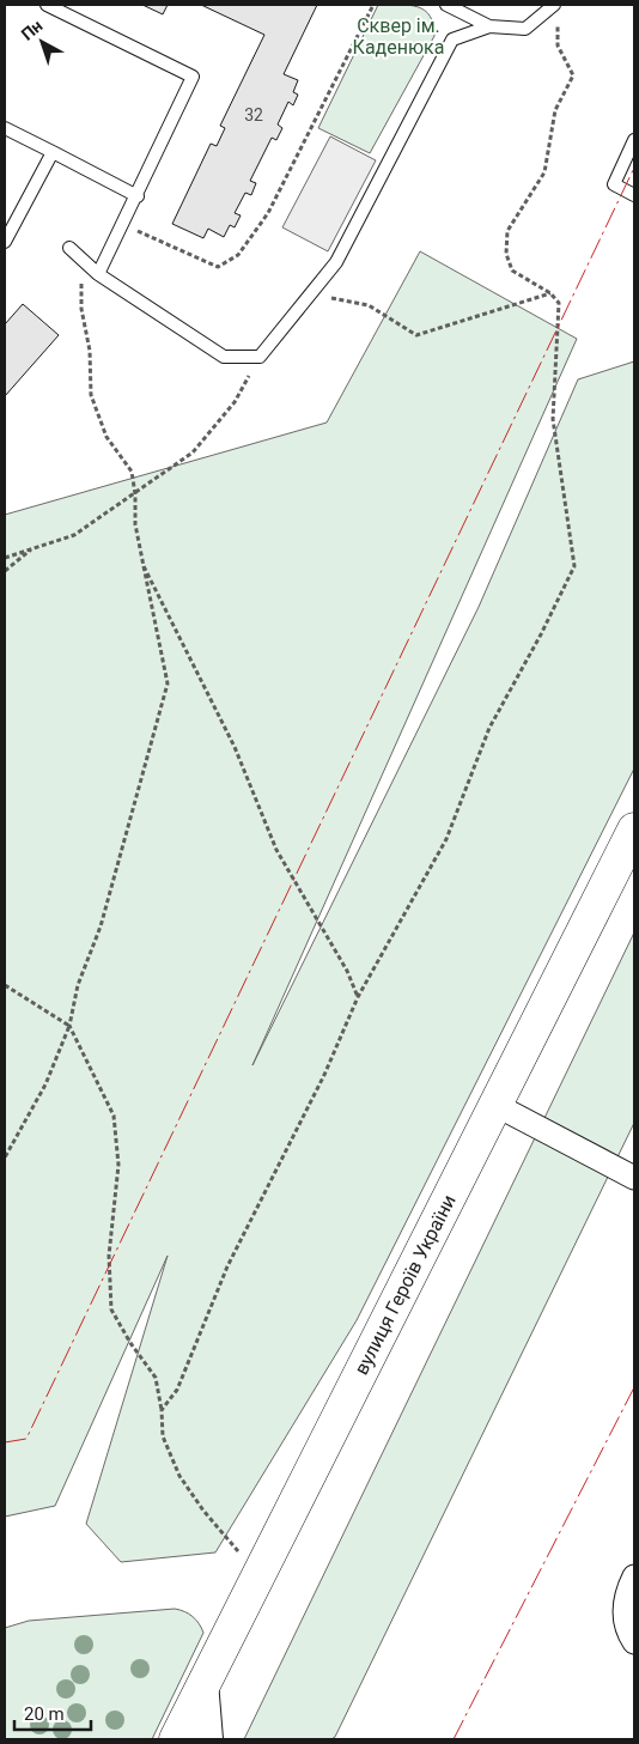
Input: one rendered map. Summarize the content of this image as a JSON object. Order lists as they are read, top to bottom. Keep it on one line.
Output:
{"streets":{"main road":["вулиця Героїв України"]},"parks":["Сквер ім. Каденюка"],"house_numbers":["32"],"scale_bar":"20 m","north":"top left"}
